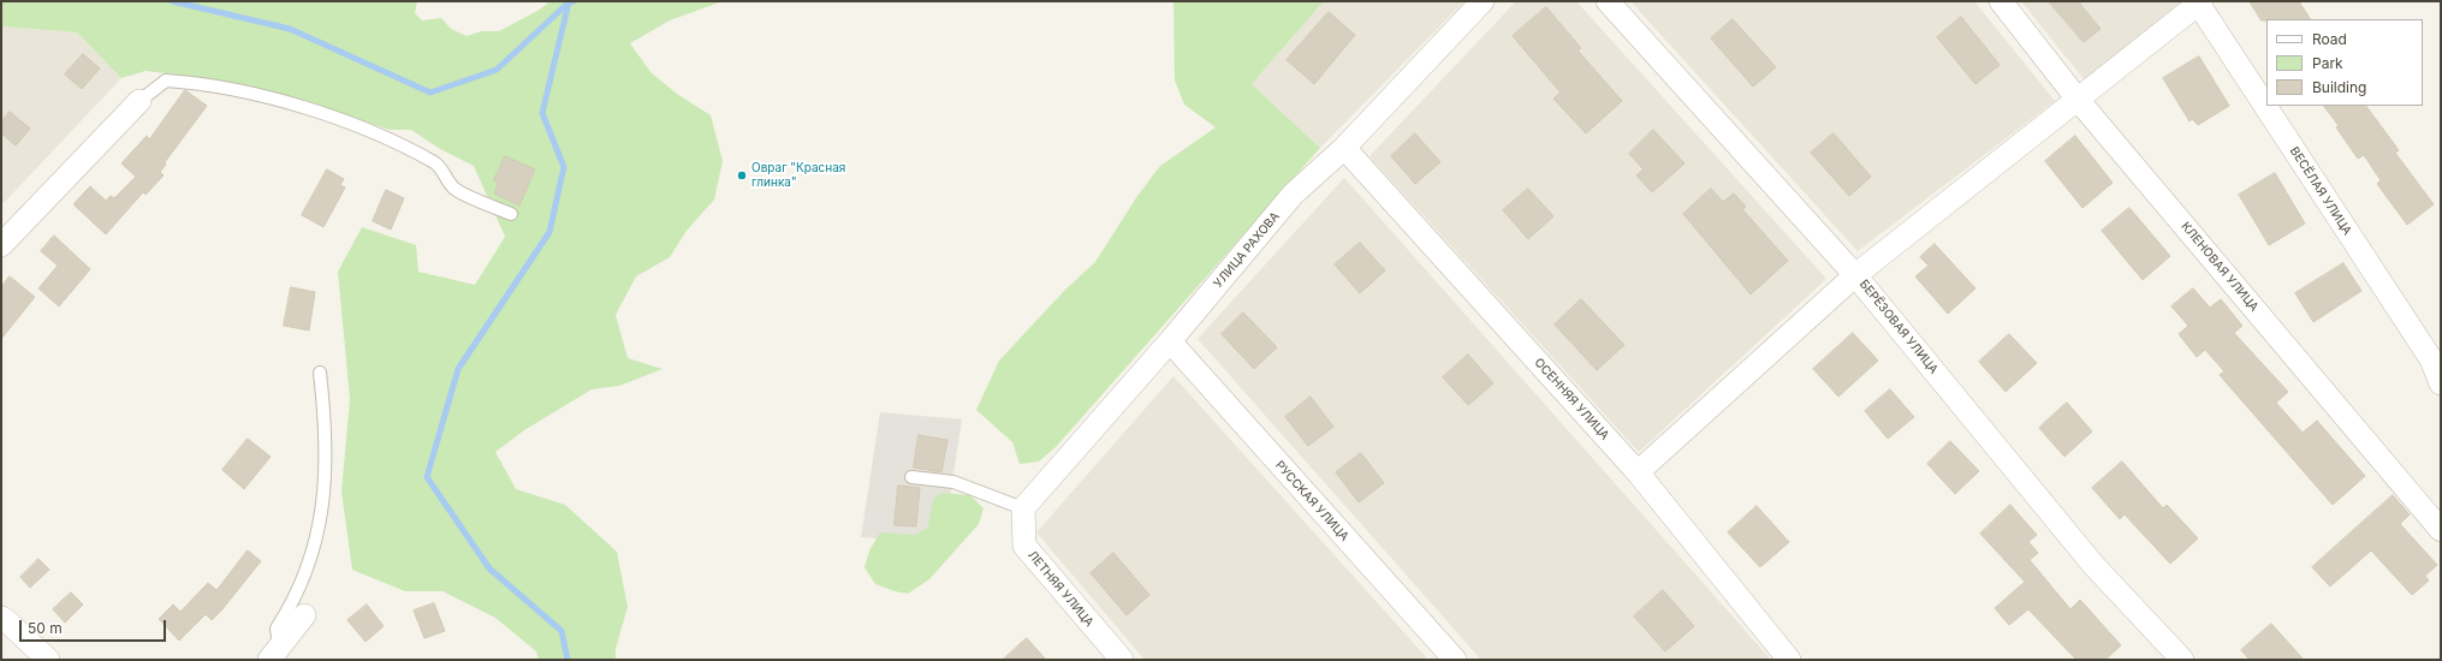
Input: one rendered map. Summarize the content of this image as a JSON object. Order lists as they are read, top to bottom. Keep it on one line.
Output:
{"streets":{"street":["ВЕСЁЛАЯ УЛИЦА","УЛИЦА РАХОВА","КЛЕНОВАЯ УЛИЦА","БЕРЁЗОВАЯ УЛИЦА","ОСЕННЯЯ УЛИЦА","РУССКАЯ УЛИЦА","ЛЕТНЯЯ УЛИЦА"]},"crossings":[["УЛИЦА РАХОВА","ОСЕННЯЯ УЛИЦА"],["УЛИЦА РАХОВА","РУССКАЯ УЛИЦА"],["УЛИЦА РАХОВА","ЛЕТНЯЯ УЛИЦА"]],"places":["Овраг \"Красная глинка\""],"legend":["Road","Park","Building"],"scale_bar":"50 m"}
